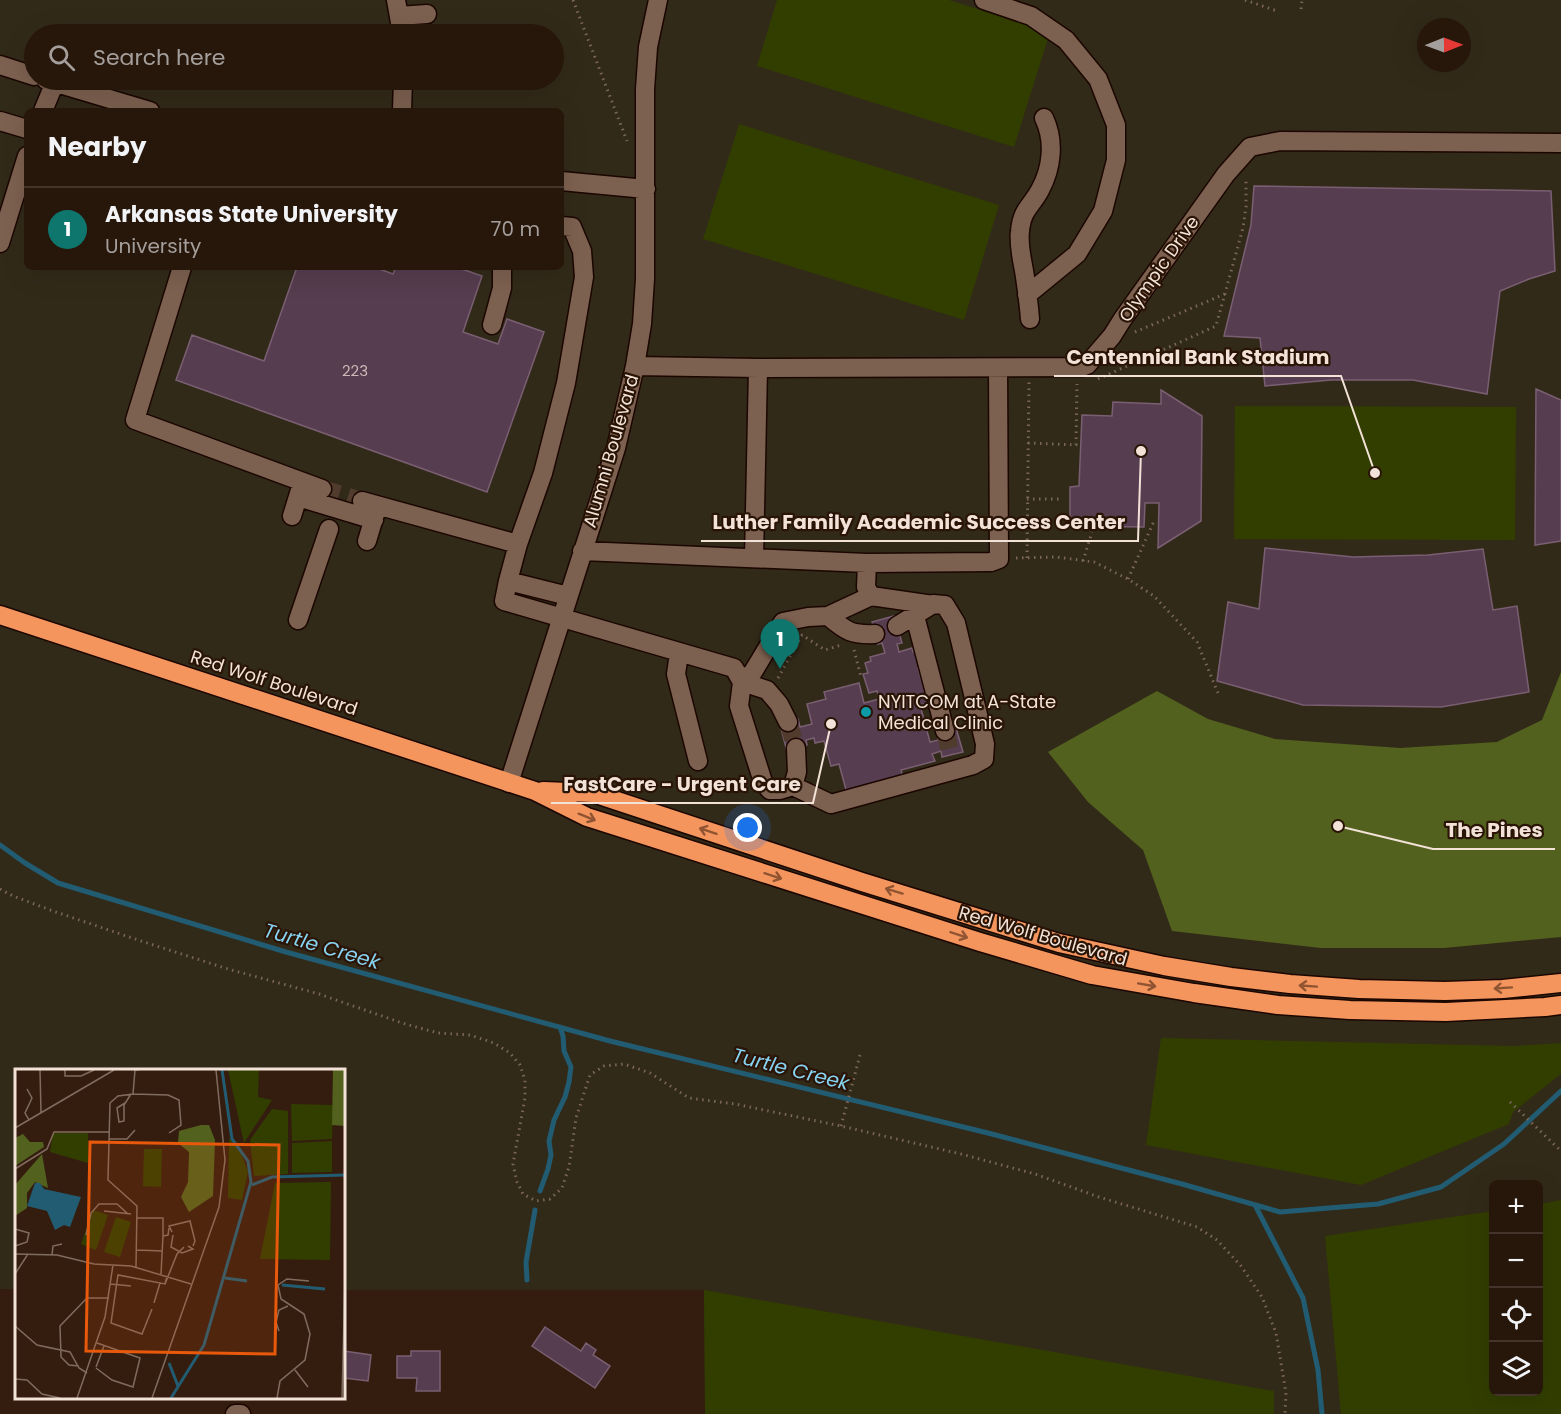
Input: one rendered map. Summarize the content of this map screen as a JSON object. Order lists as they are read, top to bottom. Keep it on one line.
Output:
{"streets":{"highway":["Red Wolf Boulevard"],"street":["Olympic Drive","Alumni Boulevard"]},"crossings":[["Olympic Drive","Alumni Boulevard"],["Alumni Boulevard","Red Wolf Boulevard"]],"water":["Turtle Creek"],"places":["Luther Family Academic Success Center","Centennial Bank Stadium","NYITCOM at A-State Medical Clinic","FastCare - Urgent Care","The Pines"],"house_numbers":["223"],"north":"right","page":{"search":"Search here","heading":"Nearby","list":[{"mark":"1","name":"Arkansas State University","note":"University","value":"70 m"}],"pins":"1","map_buttons":["+","−"]}}
